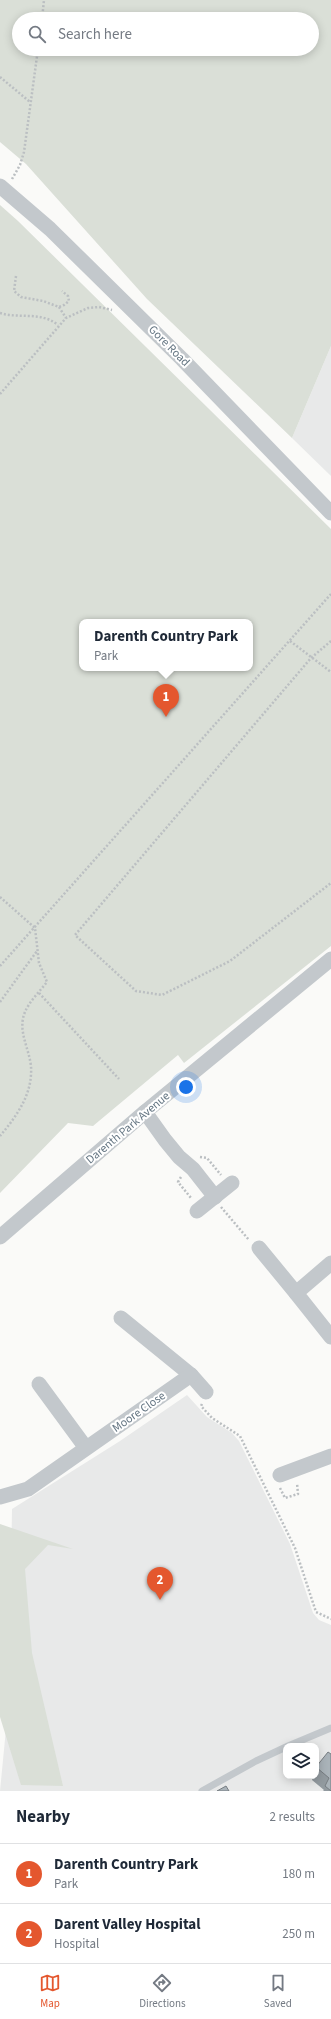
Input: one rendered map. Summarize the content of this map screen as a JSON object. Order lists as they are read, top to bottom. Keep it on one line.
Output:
{"streets":{"street":["Gore Road","Darenth Park Avenue","Moore Close"]},"page":{"search":"Search here","popup":["Darenth Country Park","Park"],"pins":["1","2"],"heading":["Nearby","2 results"],"list":[{"mark":"1","name":"Darenth Country Park","note":"Park","value":"180 m"},{"mark":"2","name":"Darent Valley Hospital","note":"Hospital","value":"250 m"}],"nav":["Map","Directions","Saved"]}}
